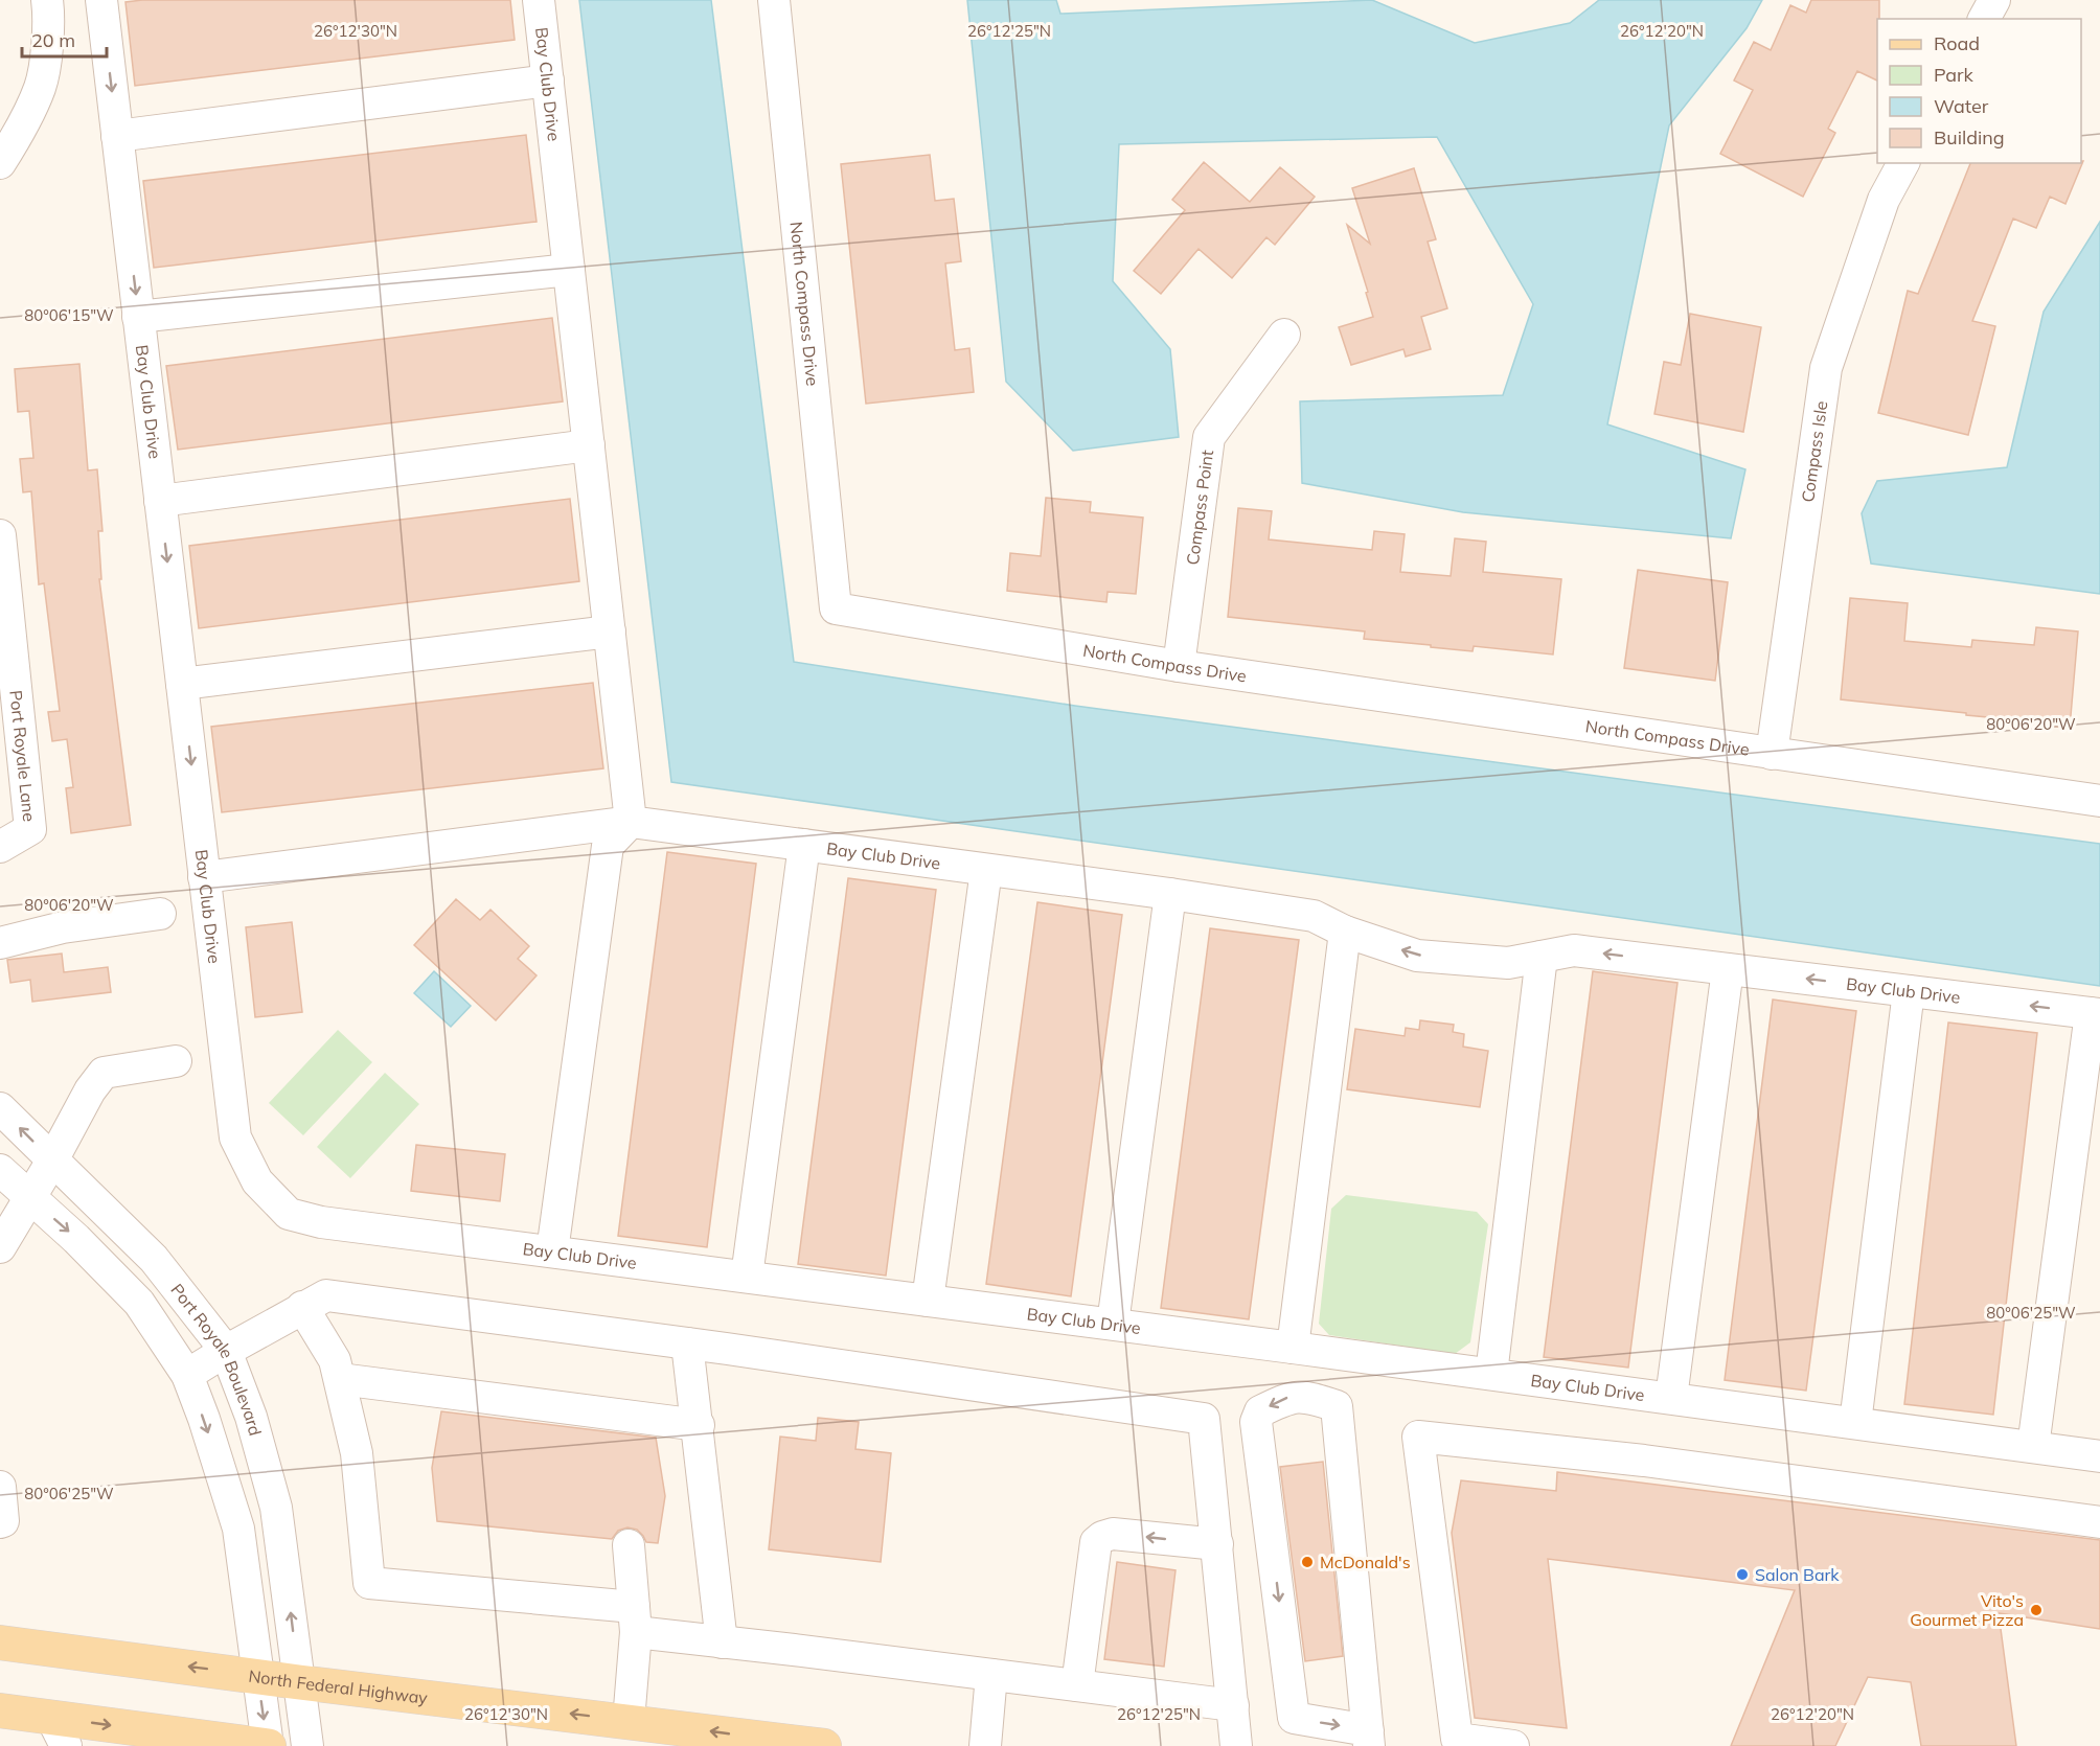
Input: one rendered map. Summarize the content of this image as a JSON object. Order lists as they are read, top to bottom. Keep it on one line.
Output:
{"streets":{"main road":["North Federal Highway"],"street":["Bay Club Drive","North Compass Drive","Compass Isle","Compass Point","Port Royale Lane","Port Royale Boulevard"]},"crossings":[["North Compass Drive","Compass Isle"],["North Compass Drive","Compass Point"],["Port Royale Boulevard","North Federal Highway"]],"places":["McDonald's","Salon Bark","Vito's Gourmet Pizza"],"legend":["Road","Park","Water","Building"],"scale_bar":"20 m","coordinates":["26°12'30\"N","26°12'25\"N","26°12'20\"N","80°06'15\"W","80°06'20\"W","80°06'25\"W"]}
